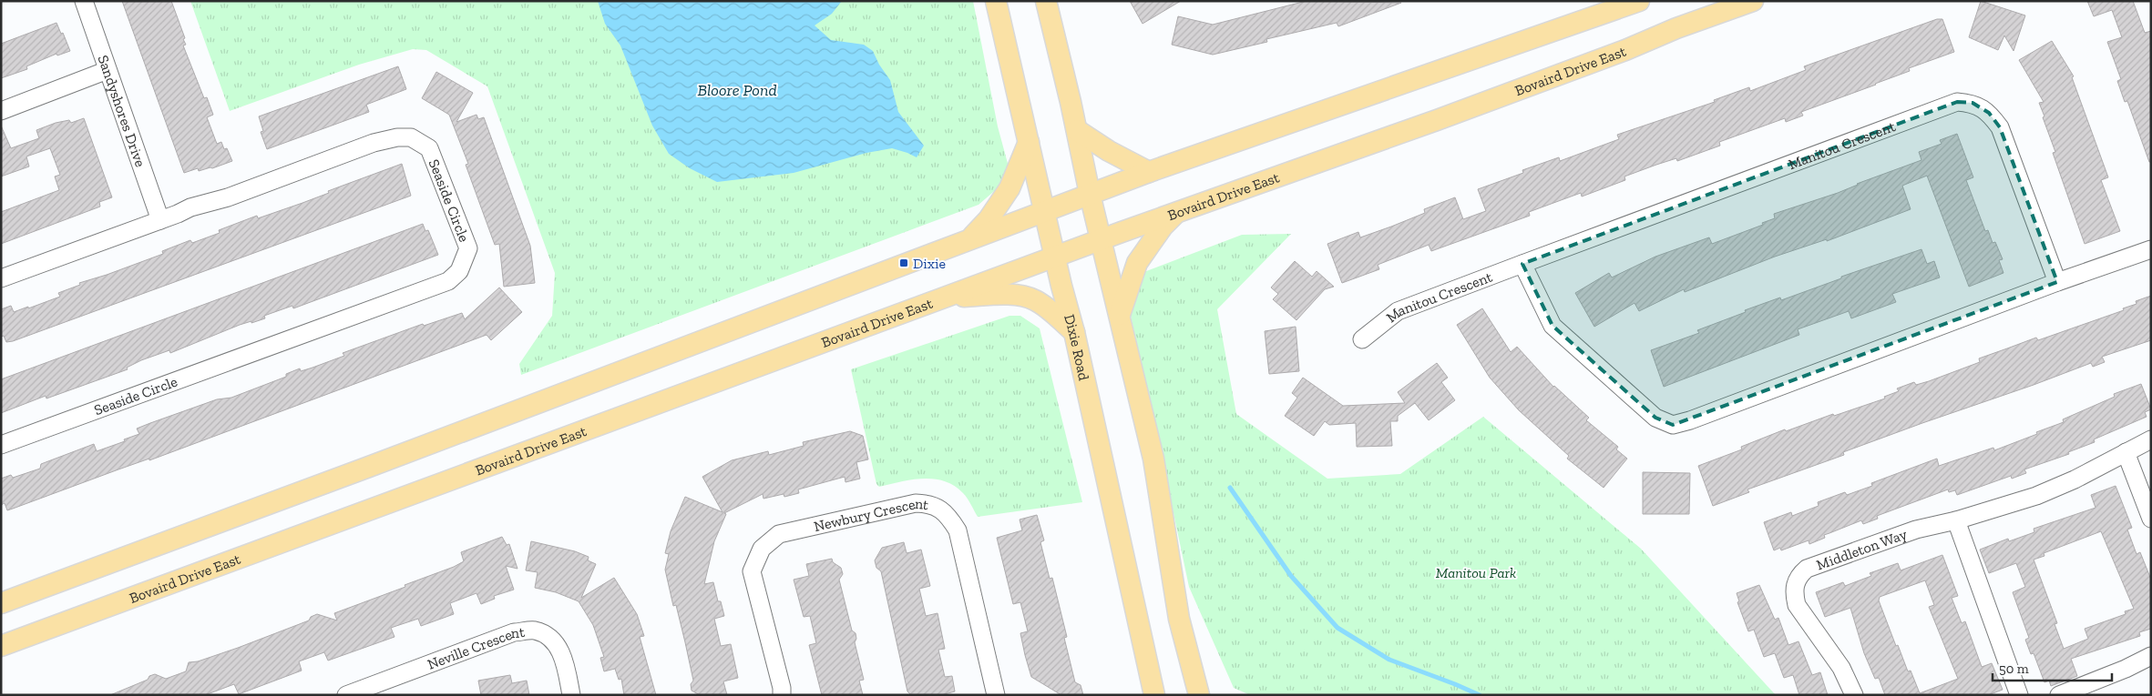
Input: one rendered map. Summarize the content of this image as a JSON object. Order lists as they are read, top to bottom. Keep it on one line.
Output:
{"streets":{"main road":["Bovaird Drive East","Dixie Road"],"street":["Sandyshores Drive","Manitou Crescent","Seaside Circle","Newbury Crescent","Middleton Way","Neville Crescent"]},"crossings":[["Bovaird Drive East","Dixie Road"],["Sandyshores Drive","Seaside Circle"]],"water":["Bloore Pond"],"parks":["Manitou Park"],"places":{"transit":["Dixie"]},"scale_bar":"50 m"}
